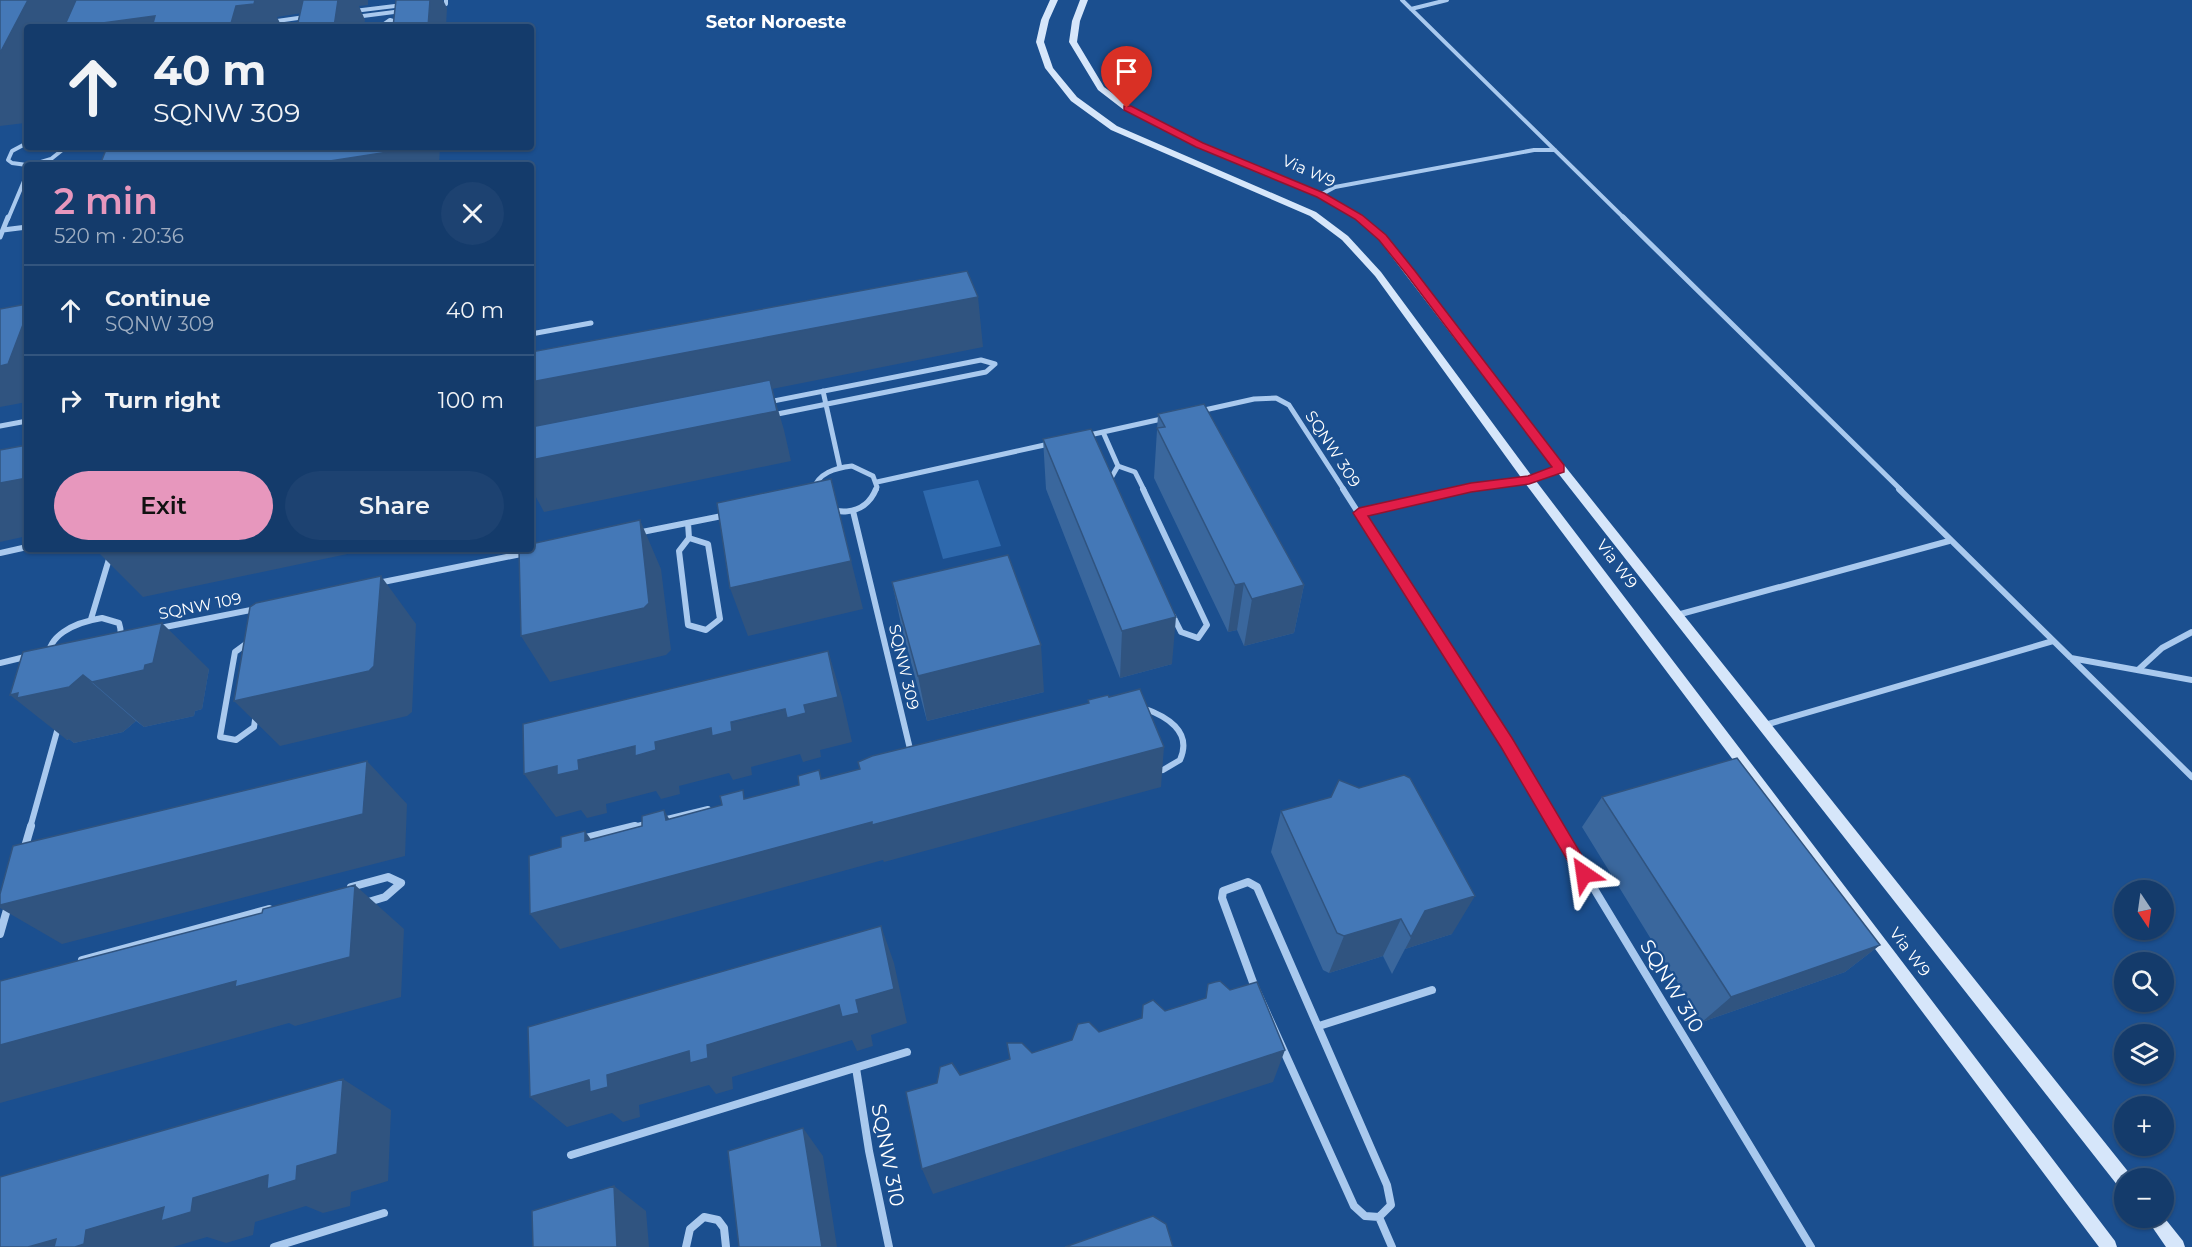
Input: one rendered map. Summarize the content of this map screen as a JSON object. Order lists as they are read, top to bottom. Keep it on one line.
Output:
{"streets":{"street":["Via W9","SQNW 309","SQNW 109","SQNW 310"]},"crossings":[["SQNW 309","SQNW 310"]],"districts":["Setor Noroeste"],"north":"bottom","page":{"turn":["40 m","SQNW 309"],"heading":["2 min","520 m · 20:36"],"list":[{"name":"Continue","note":"SQNW 309","value":"40 m"},{"name":"Turn right","value":"100 m"}],"buttons":["Exit","Share"],"map_buttons":["+","−"]}}
